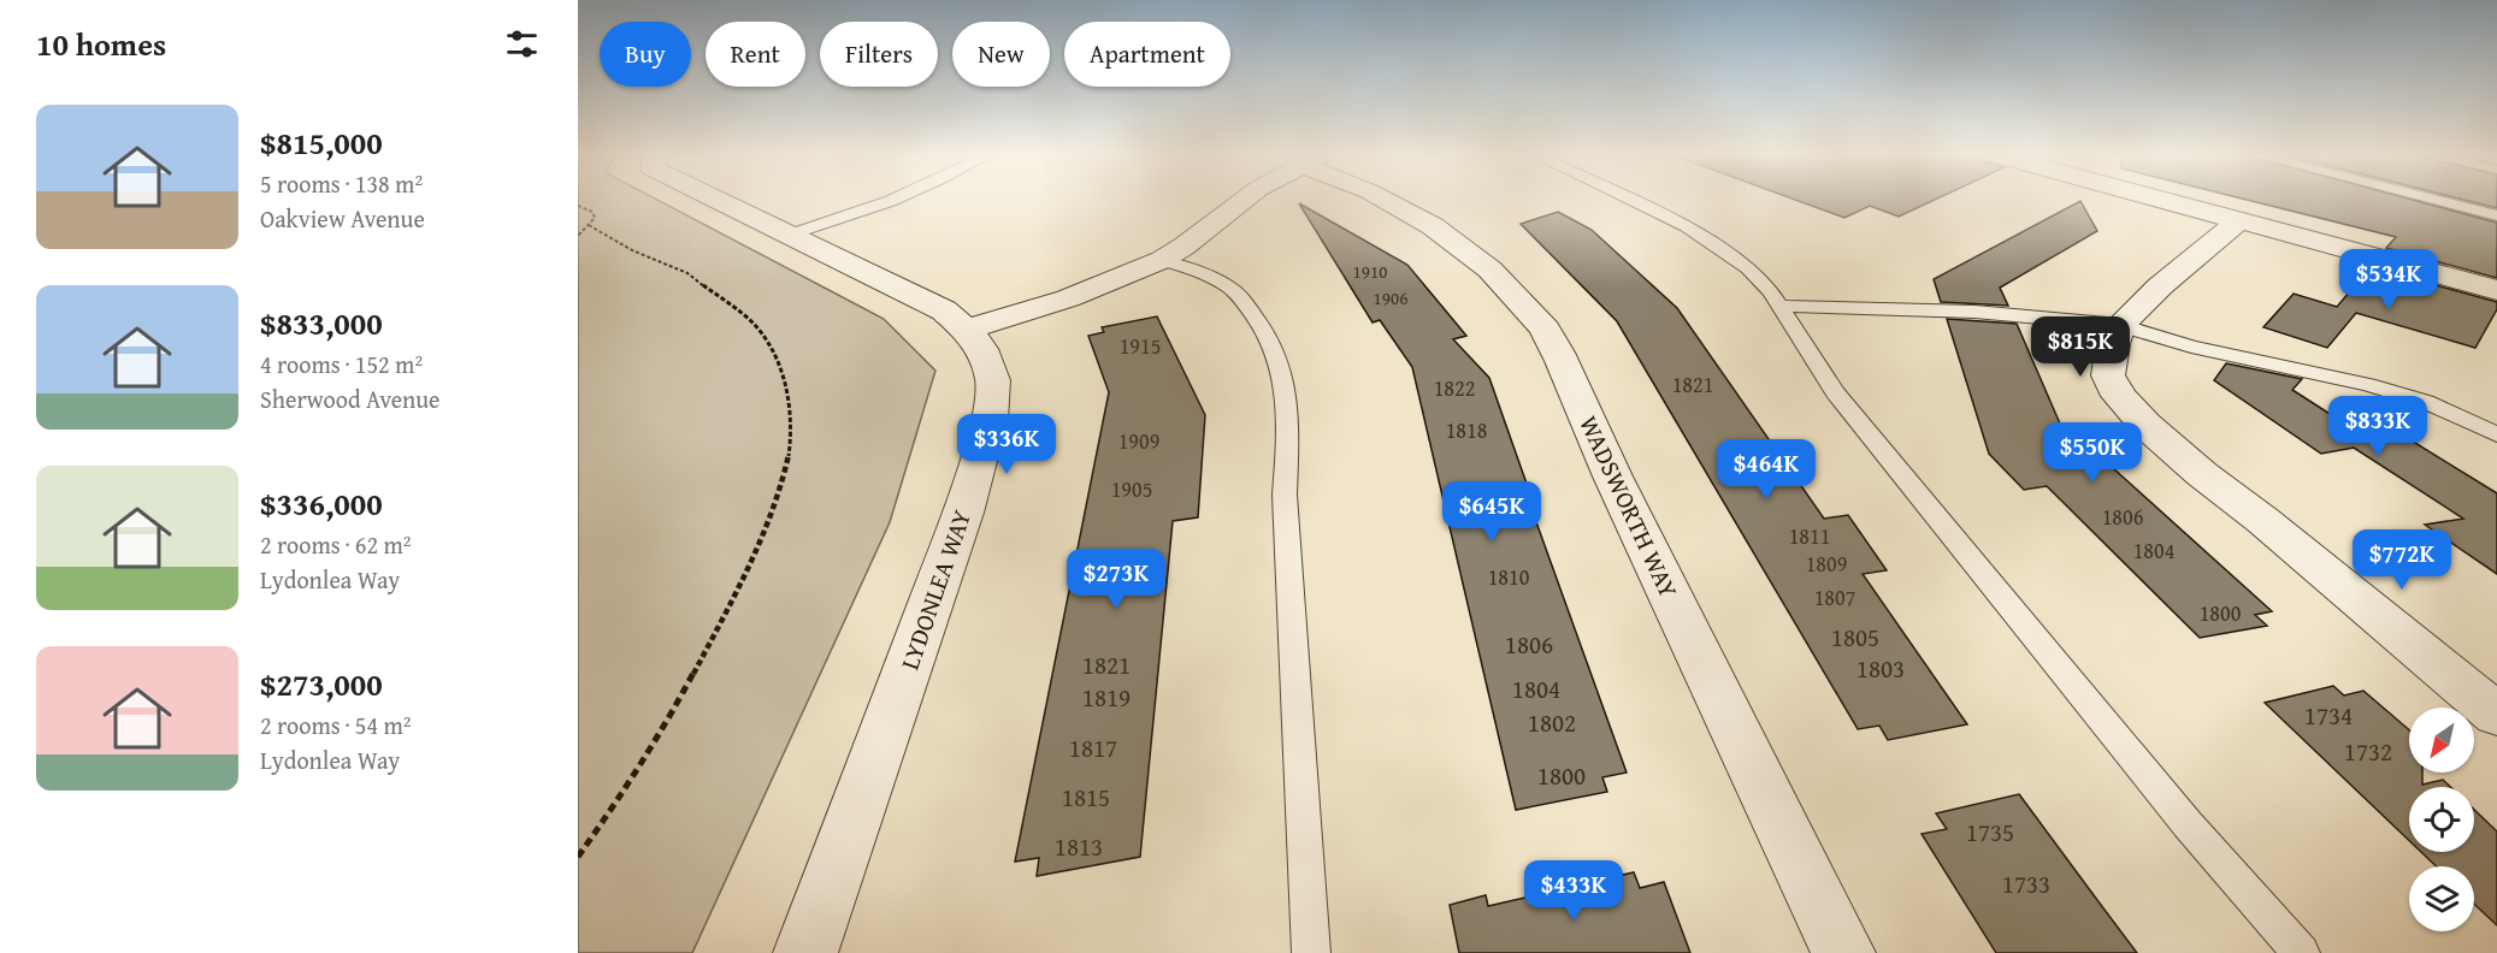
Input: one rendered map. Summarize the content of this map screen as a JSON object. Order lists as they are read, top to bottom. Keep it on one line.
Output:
{"streets":{"street":["WADSWORTH WAY","LYDONLEA WAY"]},"house_numbers":["1910","1906","1915","1821","1822","1818","1909","1905","1806","1811","1804","1809","1810","1807","1800","1805","1806","1821","1803","1804","1819","1734","1802","1817","1732","1800","1815","1735","1813","1733"],"north":"bottom left","page":{"heading":"10 homes","chip":["Buy","Rent","Filters","New","Apartment"],"list":[{"name":"$815,000","note":"5 rooms · 138 m² · Oakview Avenue"},{"name":"$833,000","note":"4 rooms · 152 m² · Sherwood Avenue"},{"name":"$336,000","note":"2 rooms · 62 m² · Lydonlea Way"},{"name":"$273,000","note":"2 rooms · 54 m² · Lydonlea Way"}],"price":["$534K","$815K","$833K","$336K","$550K","$464K","$645K","$772K","$273K","$433K"]}}
